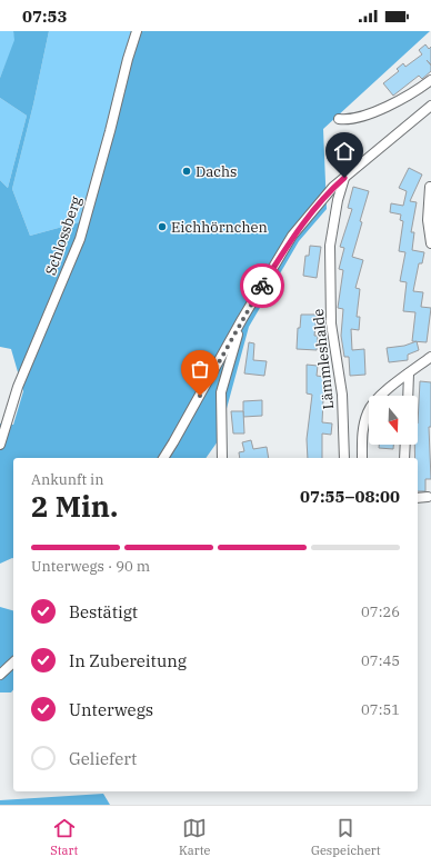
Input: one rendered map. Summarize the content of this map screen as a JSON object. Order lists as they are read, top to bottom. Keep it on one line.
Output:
{"streets":{"street":["Schlossberg","Lämmleshalde"]},"places":["Dachs","Eichhörnchen"],"north":"bottom","page":{"status":"07:53","heading":["2 Min.","Ankunft in","07:55–08:00"],"bar":"Unterwegs · 90 m","list":[["Bestätigt","07:26"],["In Zubereitung","07:45"],["Unterwegs","07:51"],"Geliefert"],"tabs":["Start","Karte","Gespeichert"]}}
